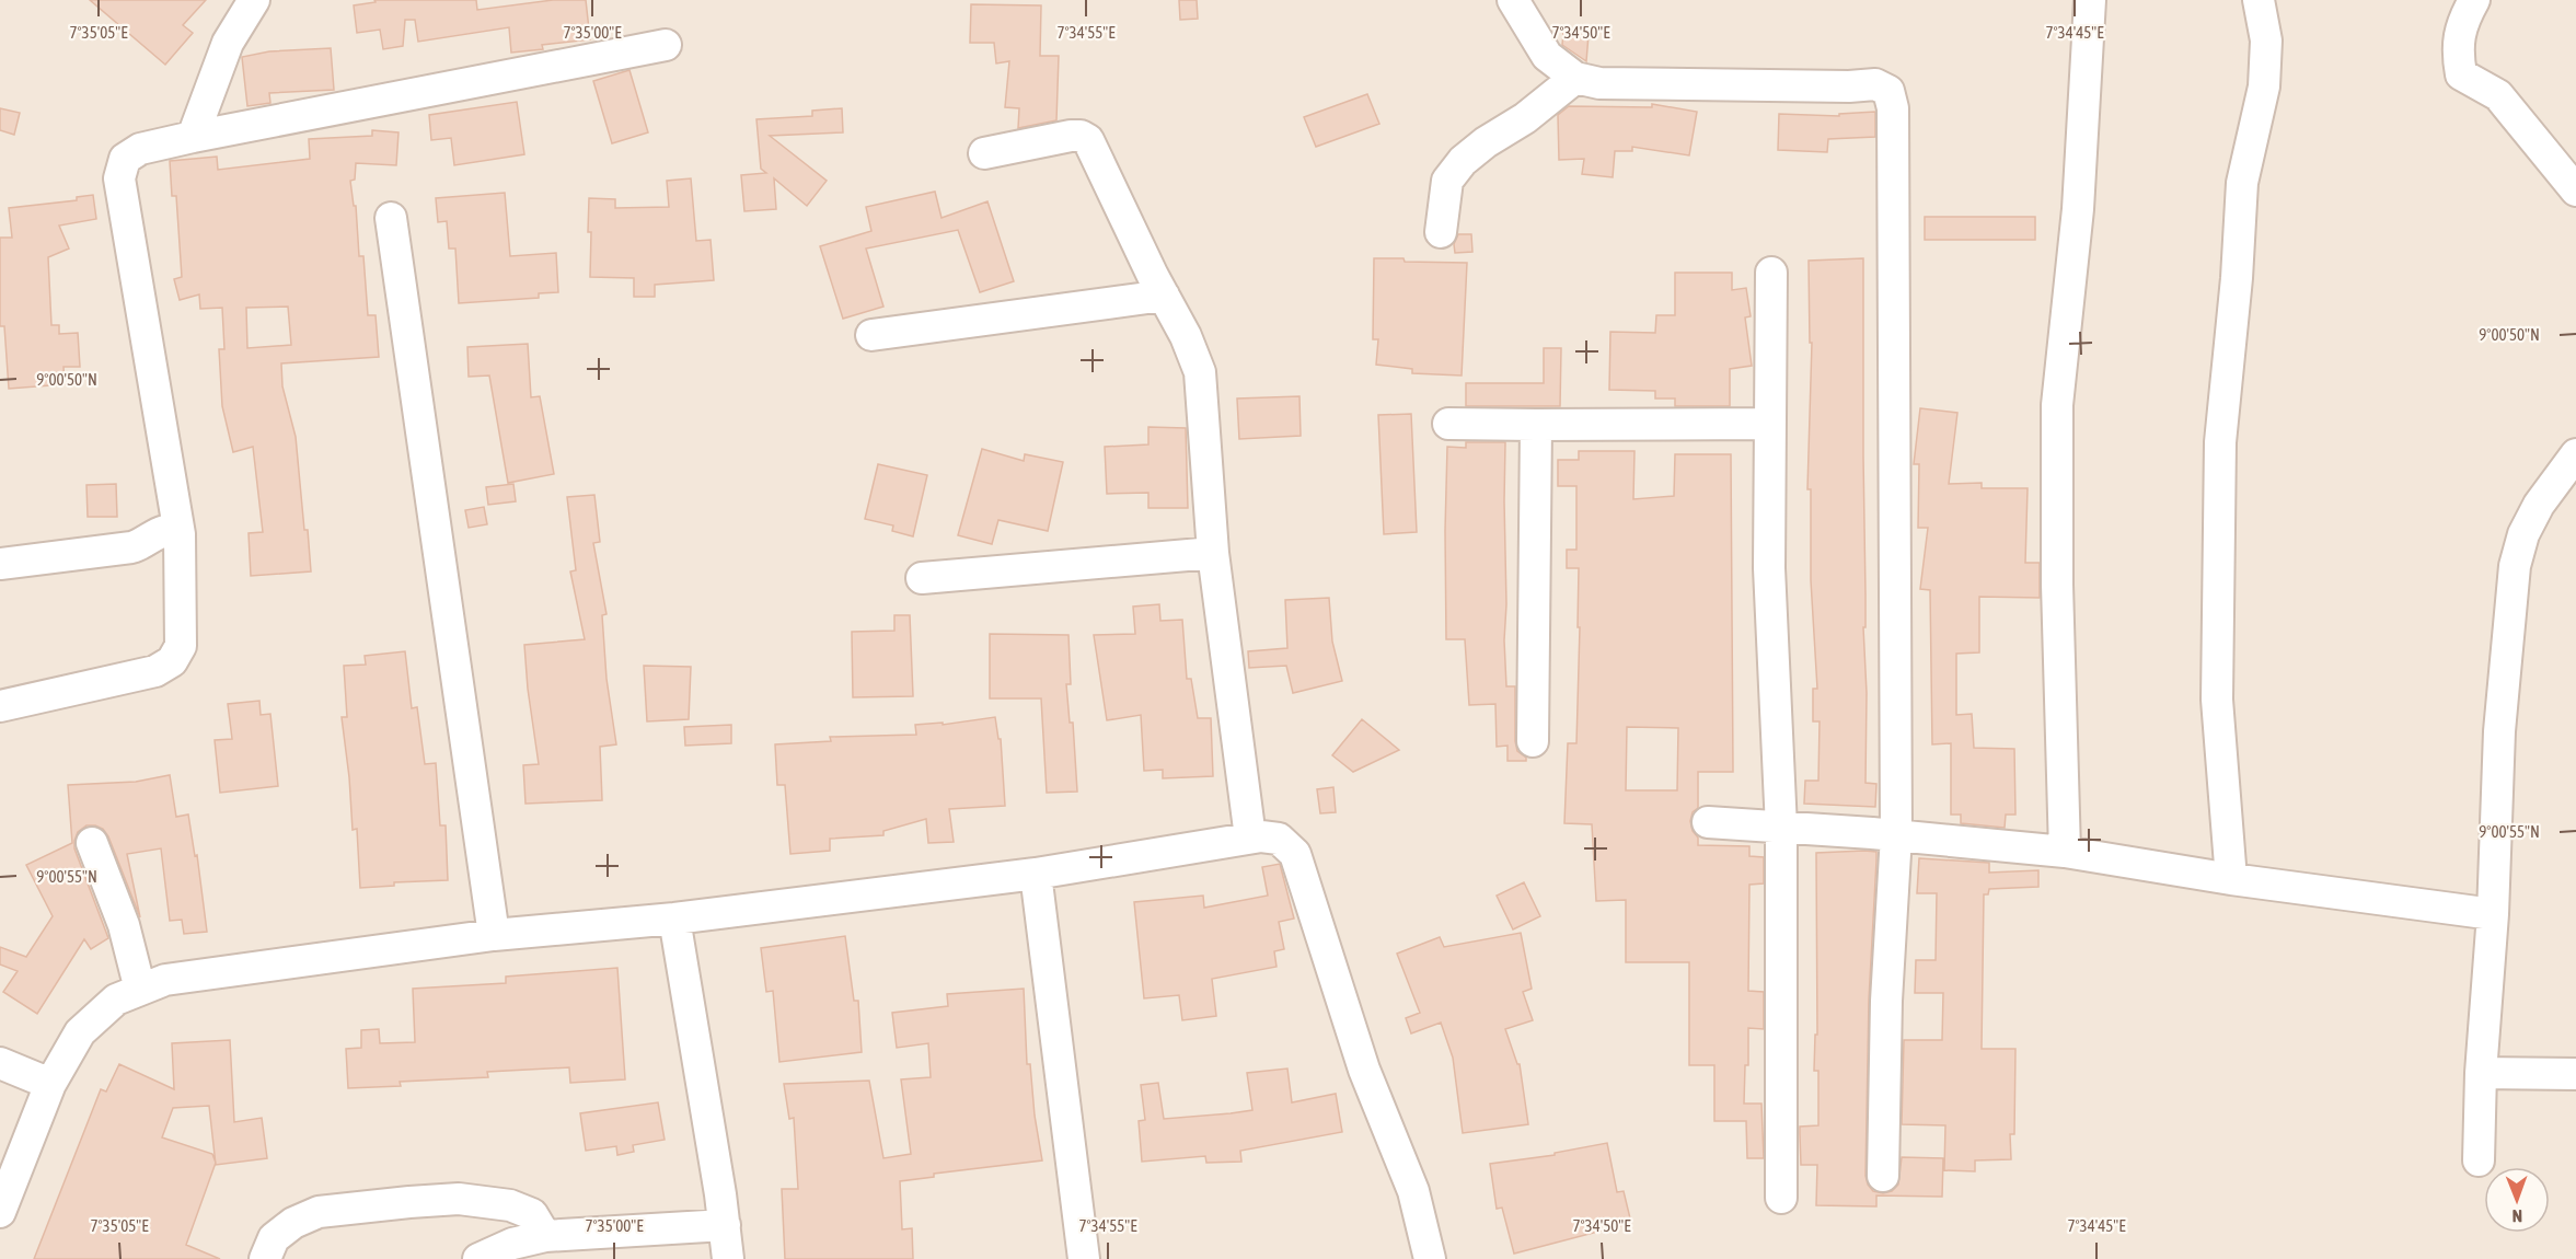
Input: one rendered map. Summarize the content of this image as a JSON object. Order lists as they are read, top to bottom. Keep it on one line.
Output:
{"north":"bottom","coordinates":["7°35'05\"E","7°35'00\"E","7°34'55\"E","7°34'50\"E","7°34'45\"E","9°00'50\"N","9°00'55\"N"]}
